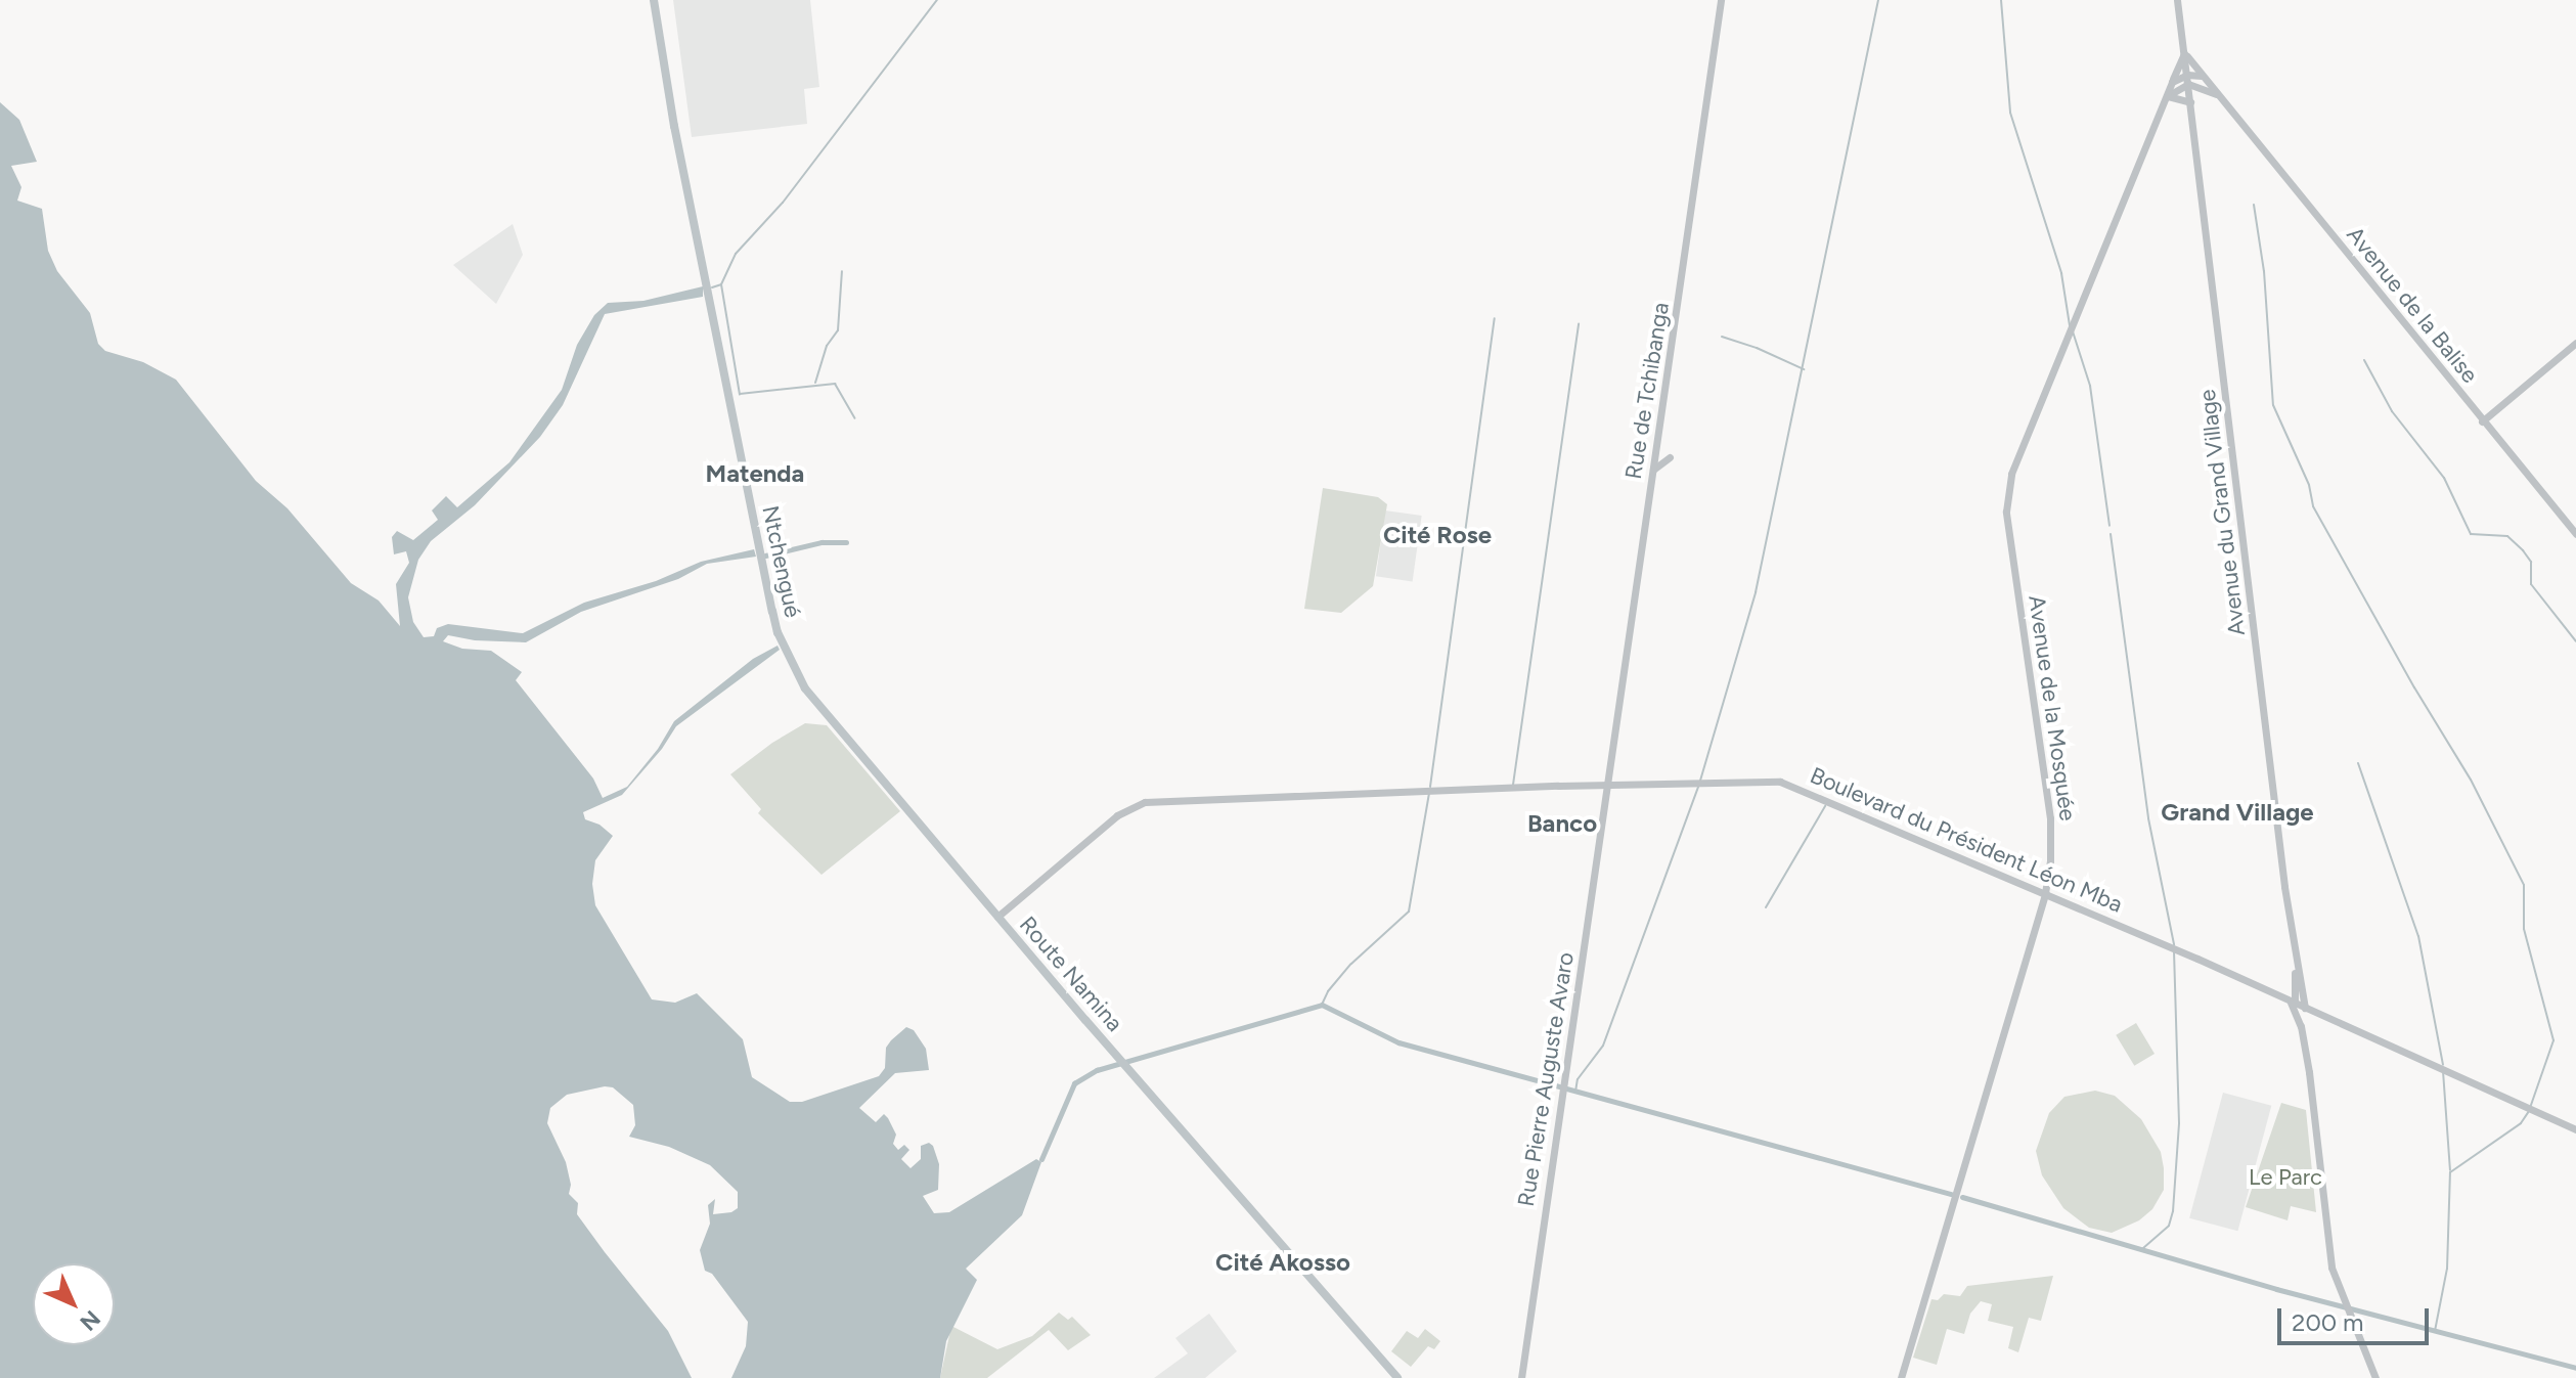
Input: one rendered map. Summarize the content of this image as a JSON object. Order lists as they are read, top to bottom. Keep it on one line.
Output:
{"streets":{"main road":["Ntchengué","Route Namina"],"street":["Avenue de la Balise","Rue de Tchibanga","Avenue du Grand Village","Avenue de la Mosquée","Boulevard du Président Léon Mba","Rue Pierre Auguste Avaro"]},"crossings":[["Avenue de la Balise","Avenue du Grand Village"],["Avenue de la Balise","Avenue de la Mosquée"],["Rue de Tchibanga","Boulevard du Président Léon Mba"],["Rue de Tchibanga","Rue Pierre Auguste Avaro"],["Avenue du Grand Village","Avenue de la Mosquée"],["Avenue du Grand Village","Boulevard du Président Léon Mba"],["Ntchengué","Boulevard du Président Léon Mba"],["Ntchengué","Route Namina"],["Avenue de la Mosquée","Boulevard du Président Léon Mba"],["Boulevard du Président Léon Mba","Route Namina"],["Boulevard du Président Léon Mba","Rue Pierre Auguste Avaro"]],"districts":["Matenda","Cité Rose","Grand Village","Banco","Cité Akosso"],"parks":["Le Parc"],"scale_bar":"200 m","north":"bottom right"}
